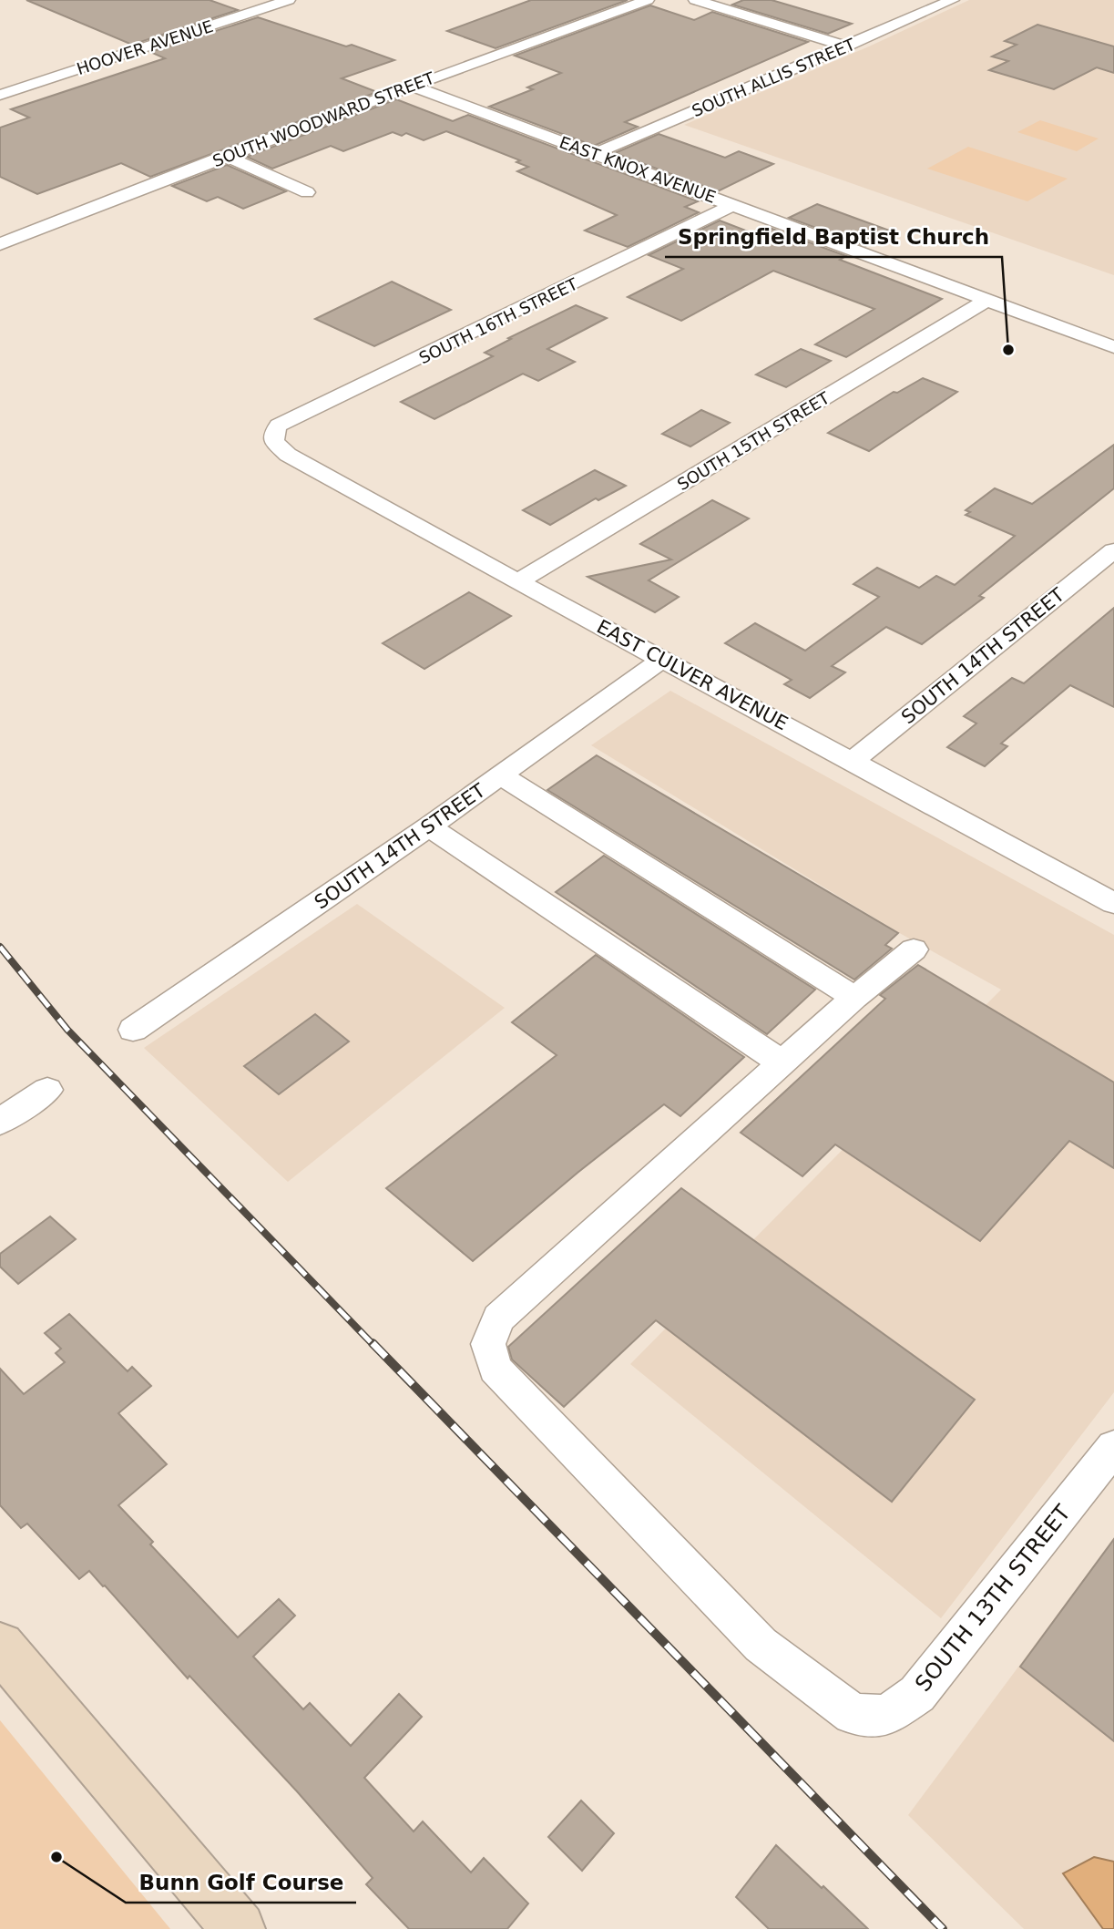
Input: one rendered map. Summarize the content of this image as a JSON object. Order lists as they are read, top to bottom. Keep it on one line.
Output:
{"streets":{"street":["HOOVER AVENUE","SOUTH ALLIS STREET","SOUTH WOODWARD STREET","EAST KNOX AVENUE","SOUTH 16TH STREET","SOUTH 15TH STREET","SOUTH 14TH STREET","EAST CULVER AVENUE","SOUTH 13TH STREET"]},"crossings":[["SOUTH ALLIS STREET","EAST KNOX AVENUE"],["SOUTH WOODWARD STREET","EAST KNOX AVENUE"],["EAST KNOX AVENUE","SOUTH 16TH STREET"],["EAST KNOX AVENUE","SOUTH 15TH STREET"],["SOUTH 16TH STREET","EAST CULVER AVENUE"],["SOUTH 15TH STREET","EAST CULVER AVENUE"],["SOUTH 14TH STREET","EAST CULVER AVENUE"]],"places":["Springfield Baptist Church","Bunn Golf Course"]}
